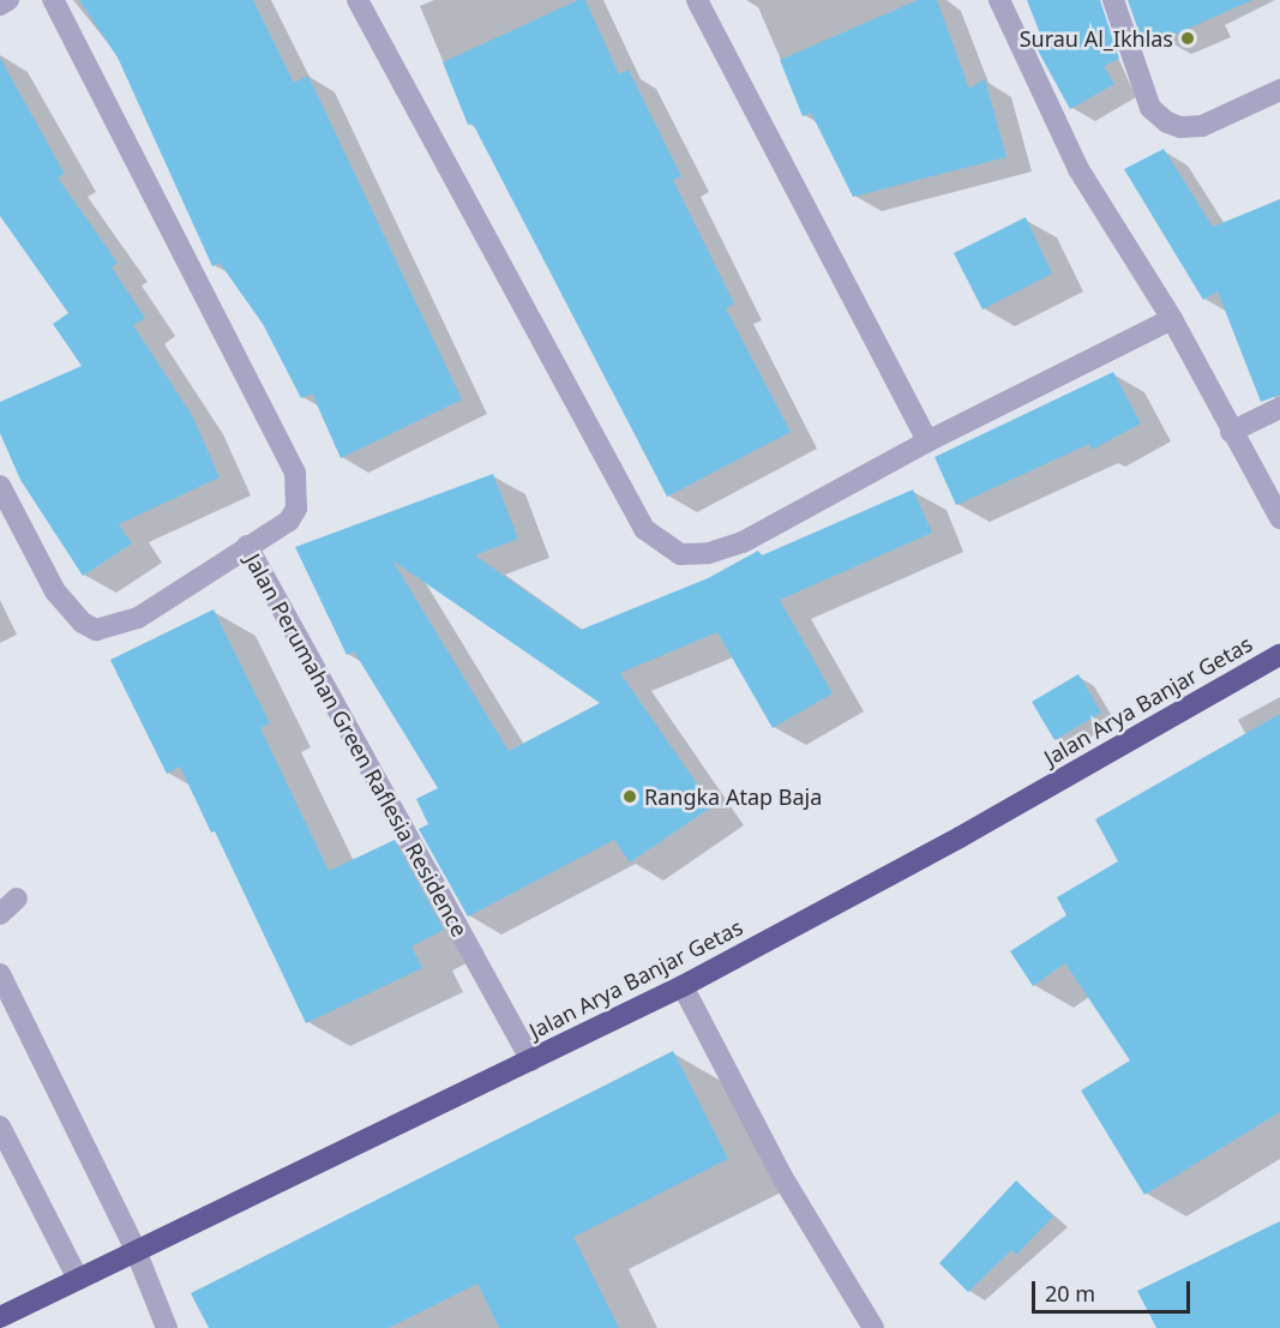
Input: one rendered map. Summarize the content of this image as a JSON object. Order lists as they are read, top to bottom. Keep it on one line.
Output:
{"streets":{"highway":["Jalan Arya Banjar Getas"],"street":["Jalan Perumahan Green Raflesia Residence"]},"crossings":[["Jalan Arya Banjar Getas","Jalan Perumahan Green Raflesia Residence"]],"places":["Surau Al_Ikhlas","Rangka Atap Baja"],"scale_bar":"20 m"}
